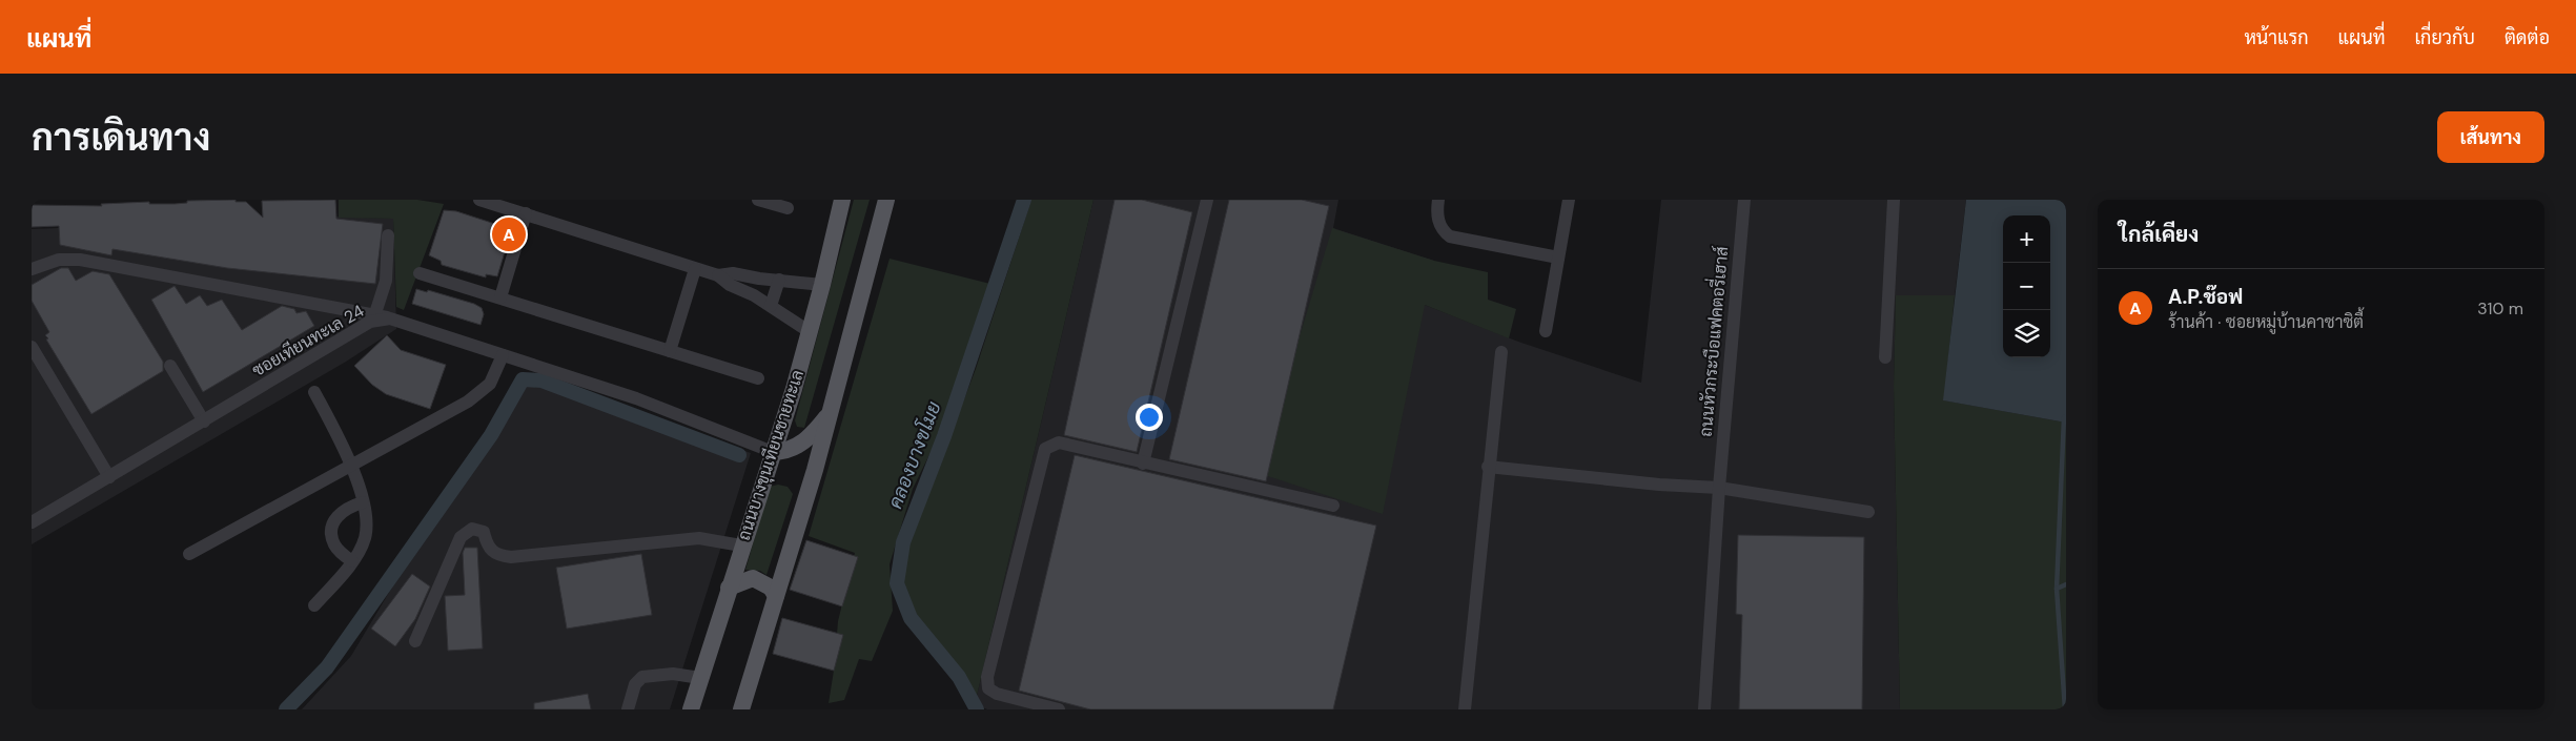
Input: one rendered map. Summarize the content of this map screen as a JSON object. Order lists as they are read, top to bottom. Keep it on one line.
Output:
{"streets":{"main road":["ถนนบางขุนเทียนชายทะเล"],"street":["ซอยเทียนทะเล 24","ถนนหัวกระบือแฟคตอรี่เฮาส์"]},"crossings":[["ซอยเทียนทะเล 24","ถนนบางขุนเทียนชายทะเล"]],"water":["คลองบางขโมย"],"page":{"header":"แผนที่","nav":["หน้าแรก","แผนที่","เกี่ยวกับ","ติดต่อ"],"title":"การเดินทาง","buttons":"เส้นทาง","heading":"ใกล้เคียง","map_buttons":["+","−"],"pins":"A","list":[{"mark":"A","name":"A.P.ช๊อฟ","note":"ร้านค้า · ซอยหมู่บ้านคาซาซิตี้","value":"310 m"}]}}
